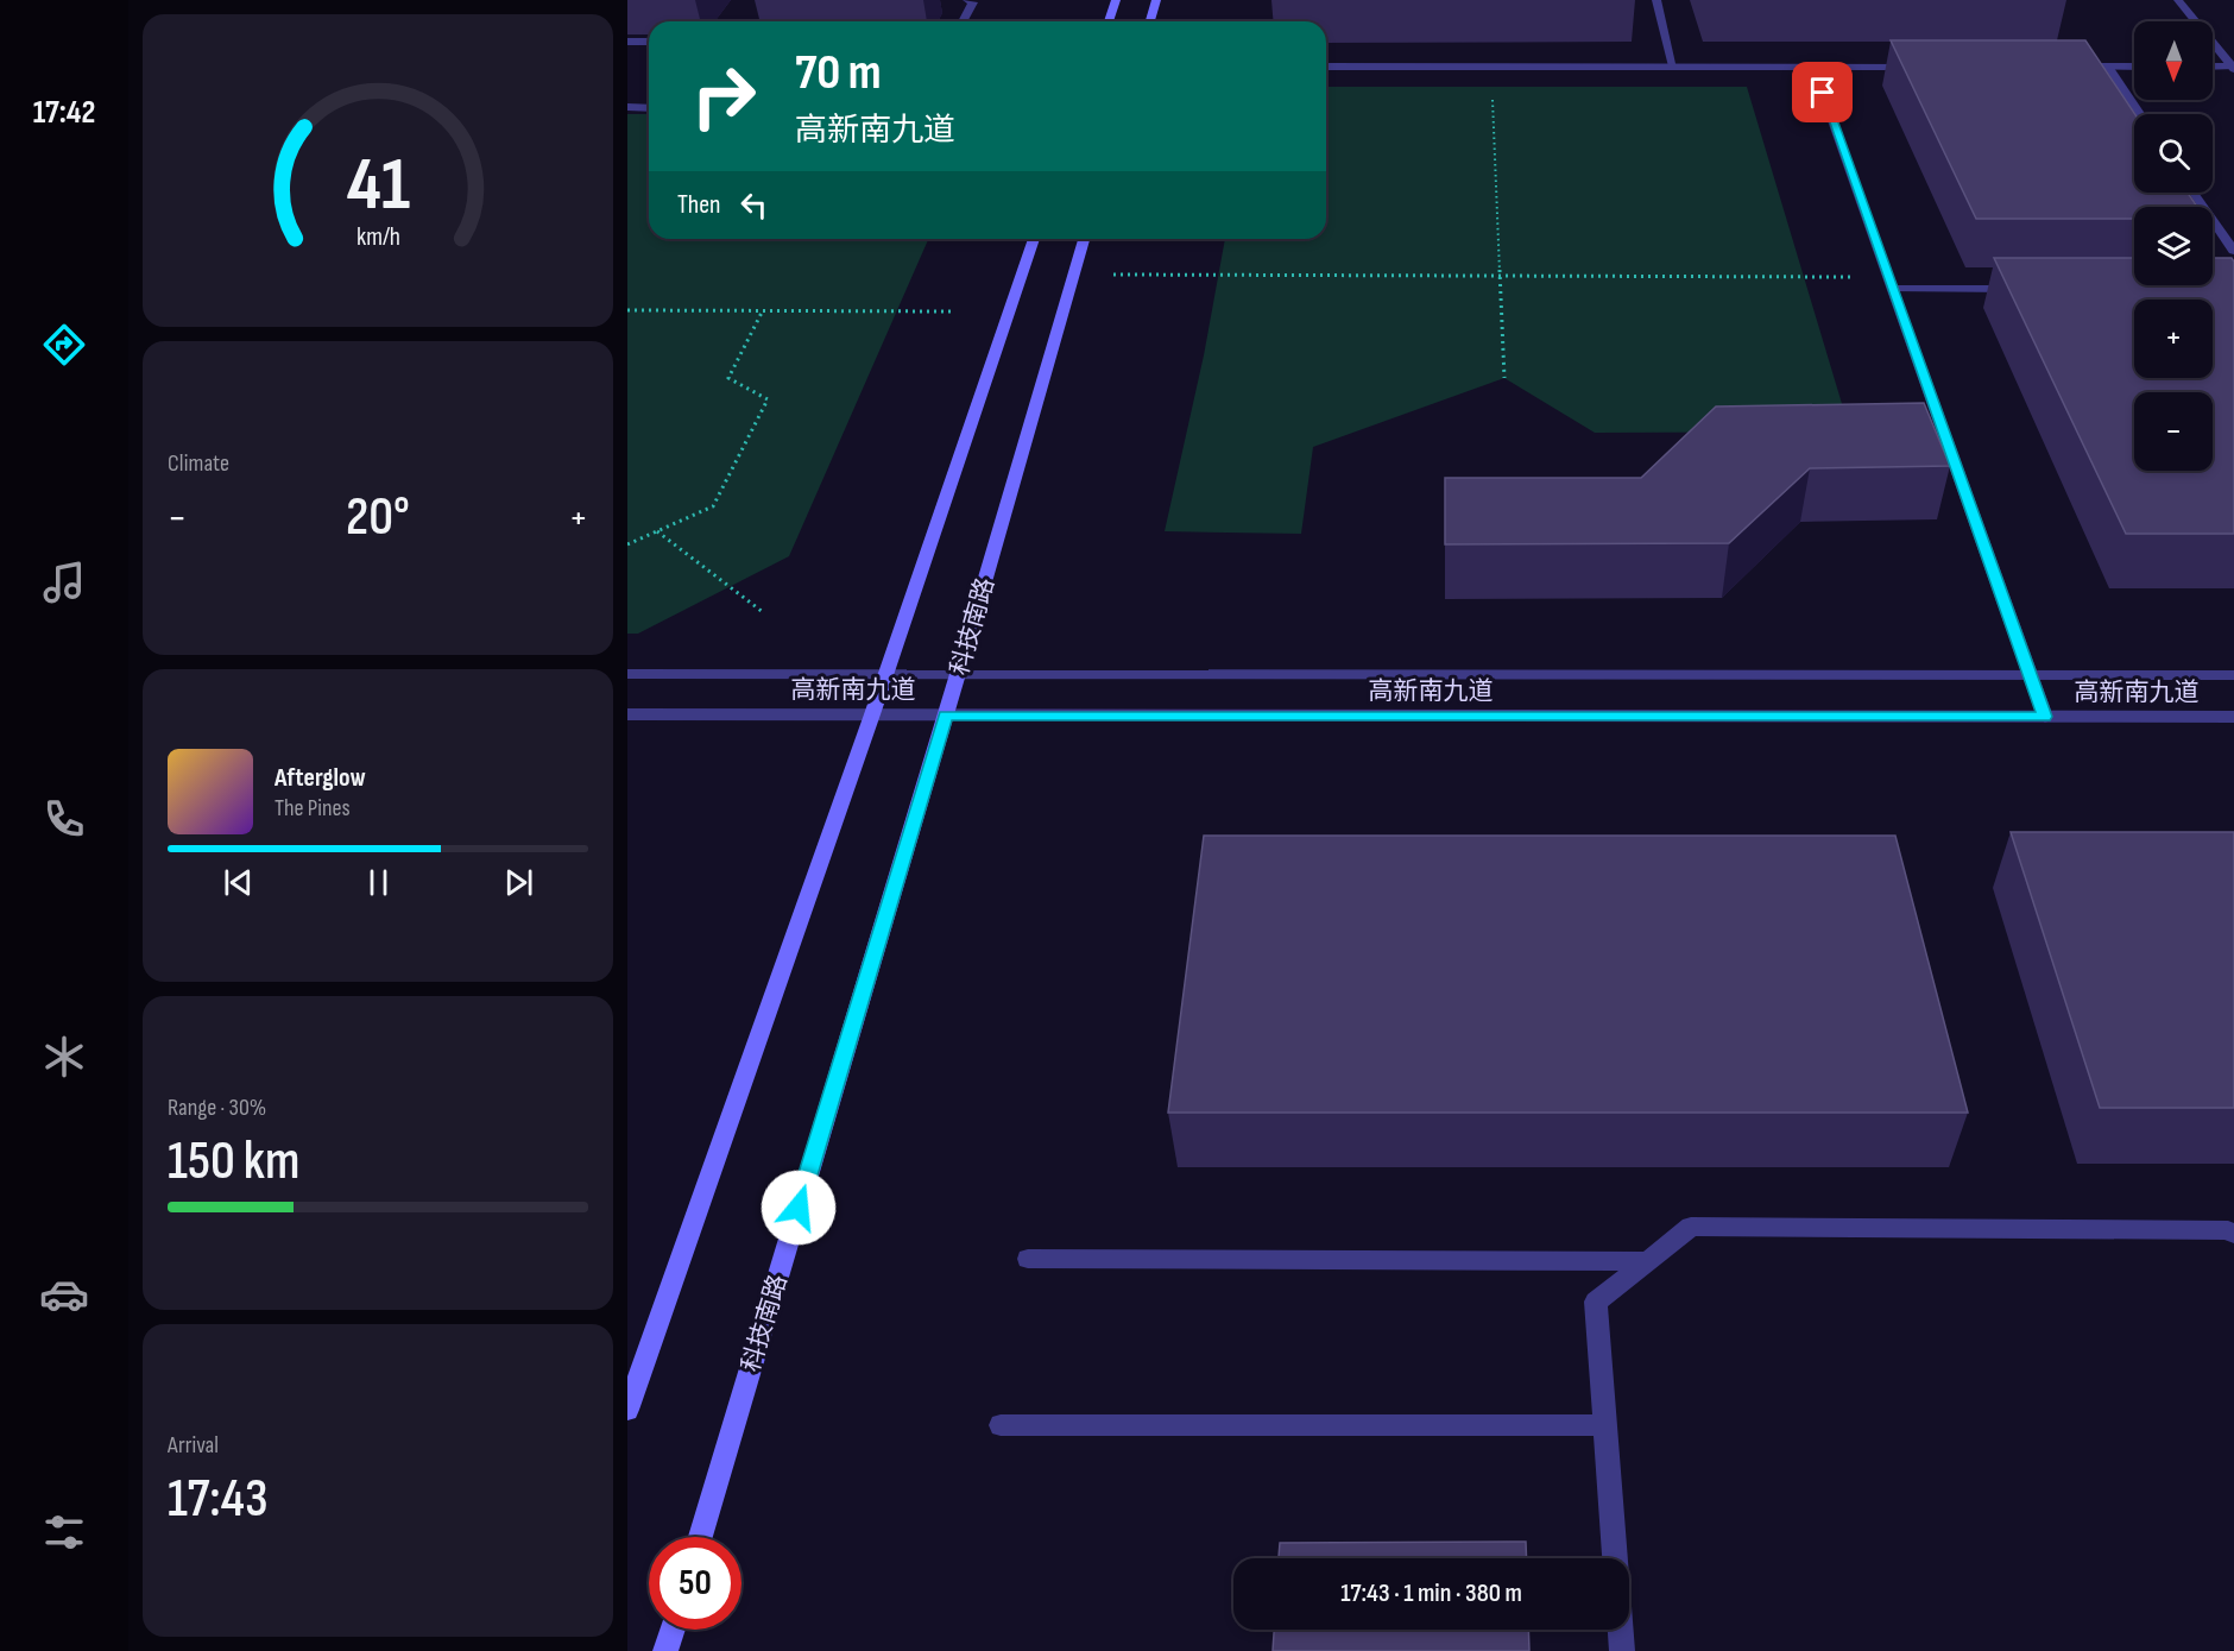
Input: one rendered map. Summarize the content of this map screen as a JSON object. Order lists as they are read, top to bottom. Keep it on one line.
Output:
{"streets":{"main road":["科技南路"],"street":["高新南九道"]},"crossings":[["科技南路","高新南九道"]],"north":"bottom","page":{"tabs":"17:42","map_buttons":["+","−"],"turn":["70 m","高新南九道"],"then":"Then","tile":["Climate",["Range · 30%","150 km"],["Arrival","17:43"]],"heat":["−","20°","+"],"song":["Afterglow","The Pines"],"limit":"50","trip":"17:43 · 1 min · 380 m","gauge":["41","km/h"]}}
